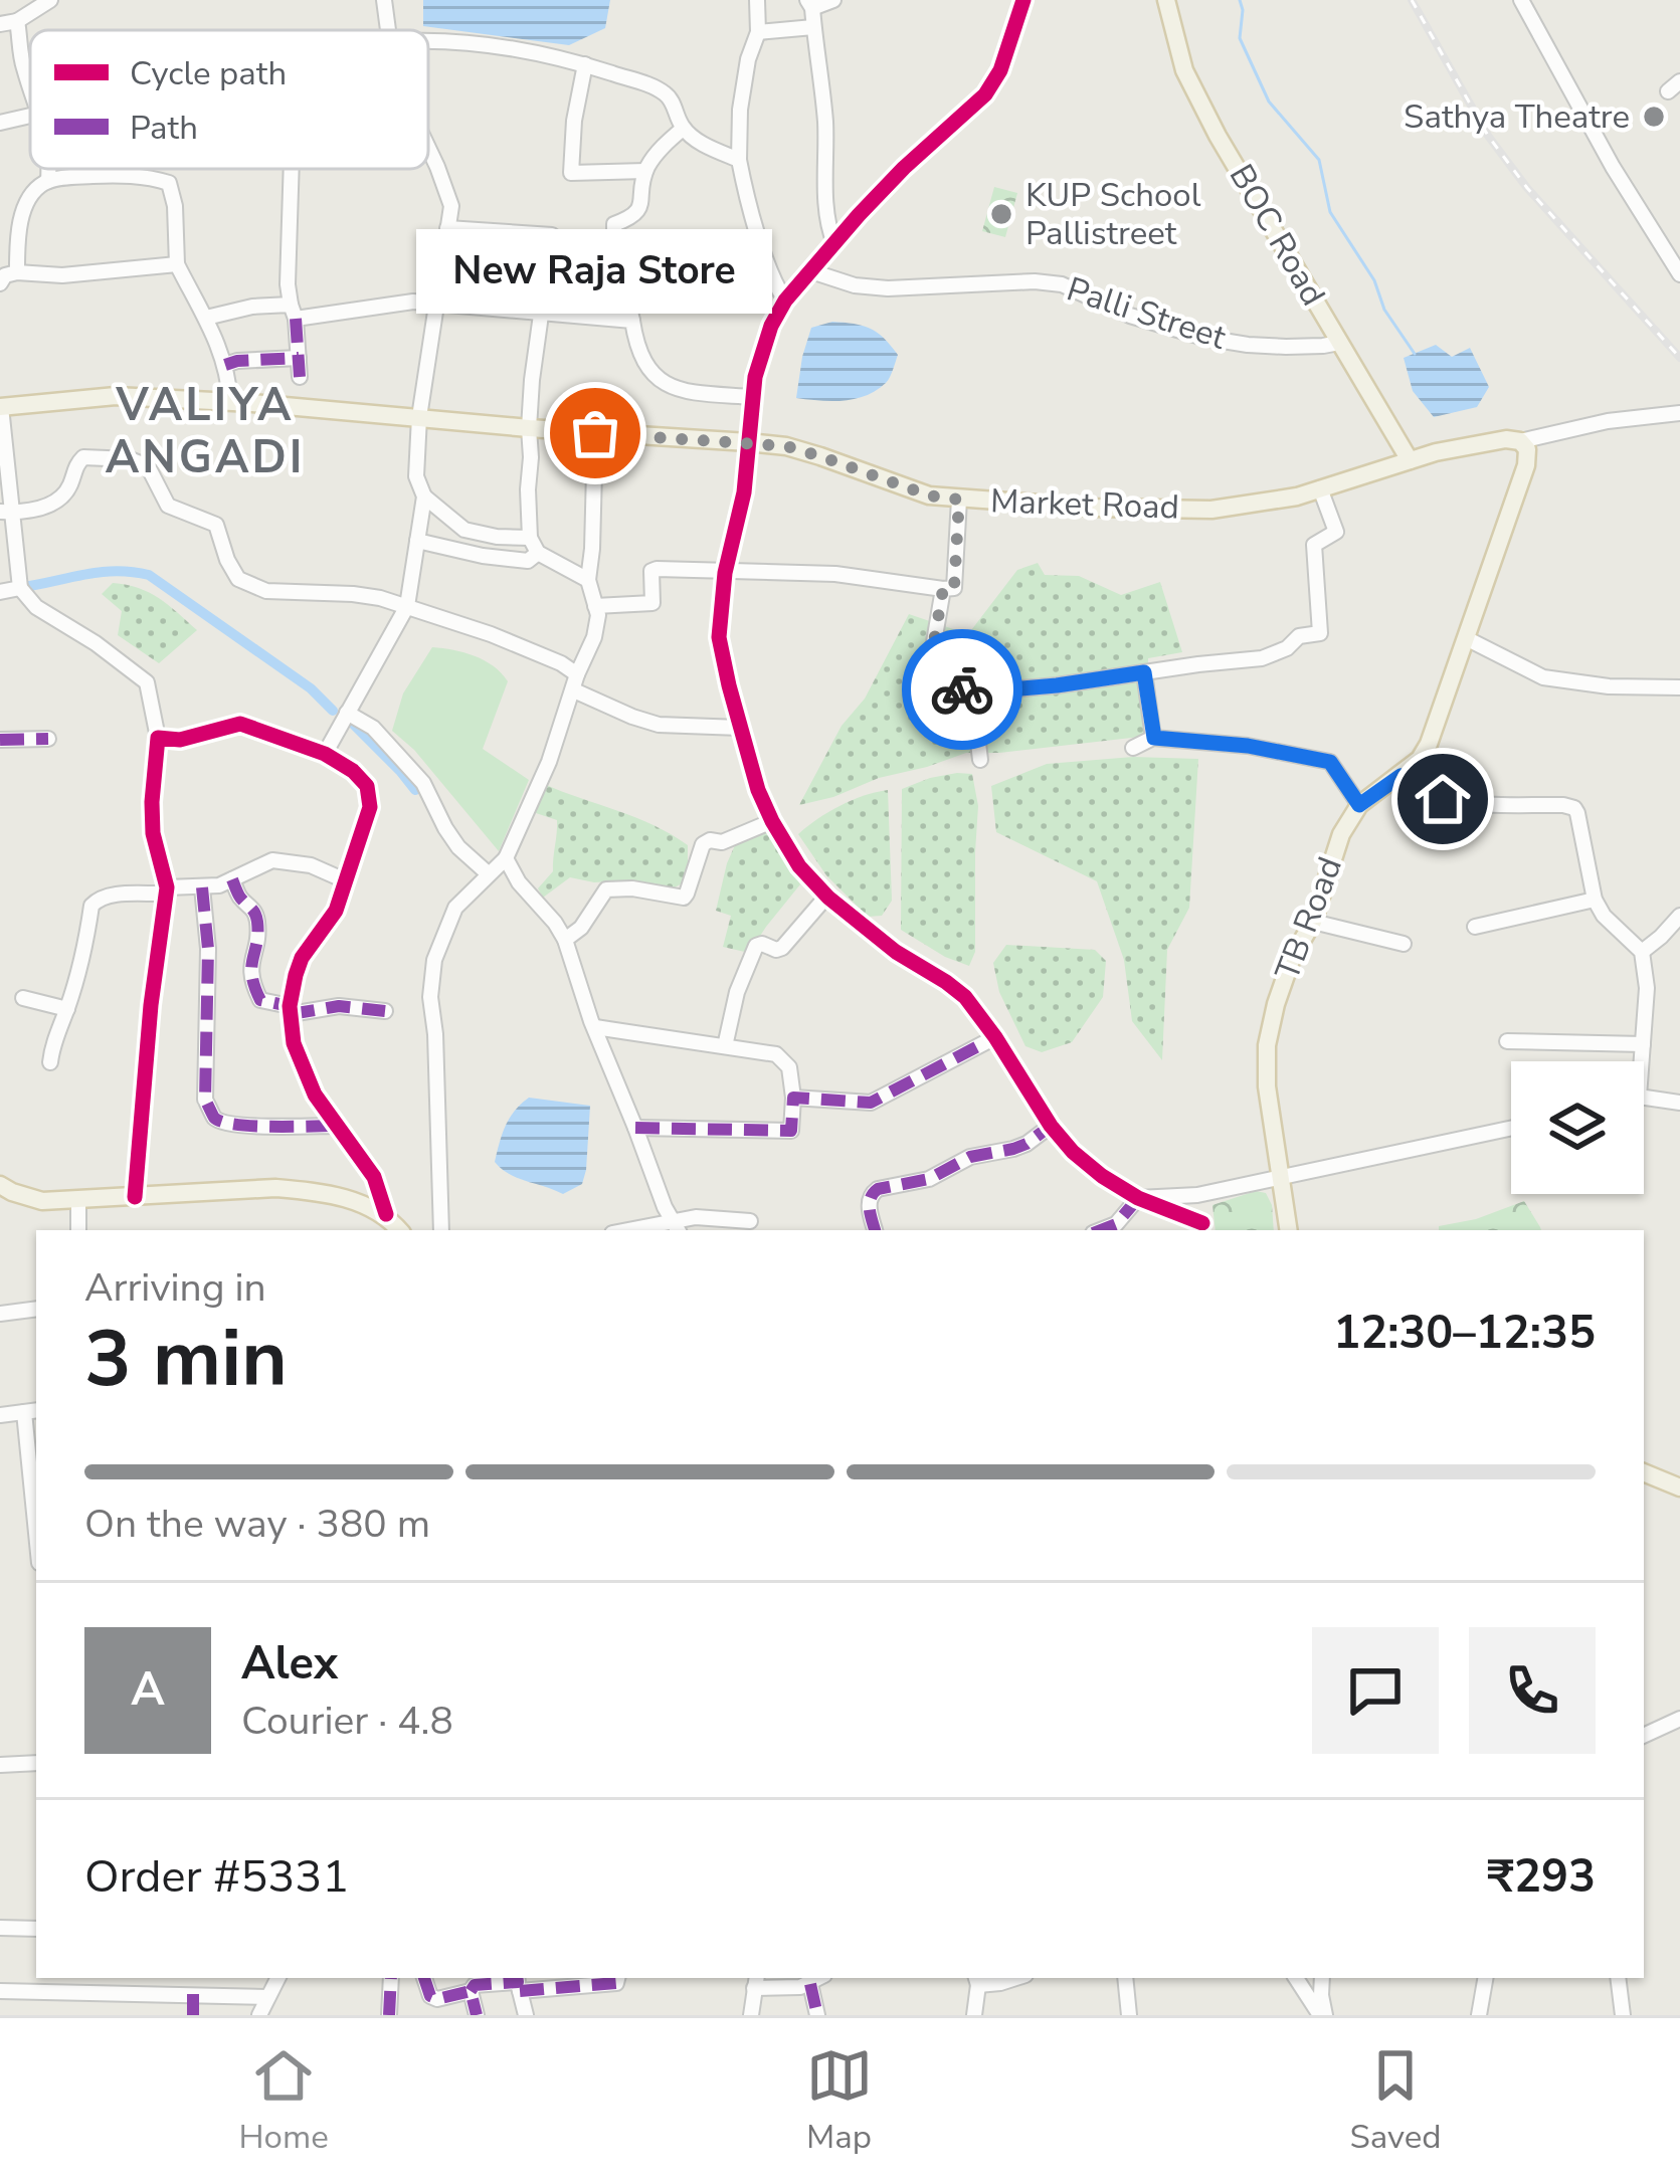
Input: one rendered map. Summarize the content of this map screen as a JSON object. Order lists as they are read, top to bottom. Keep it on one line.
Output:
{"streets":{"main road":["BOC Road","Market Road","TB Road"],"street":["Palli Street"]},"crossings":[["BOC Road","Palli Street"],["BOC Road","Market Road"],["Market Road","TB Road"]],"districts":["VALIYA ANGADI"],"places":["Sathya Theatre","KUP School Pallistreet","New Raja Store"],"legend":["Cycle path","Path"],"page":{"bubble":"New Raja Store","heading":["3 min","Arriving in","12:30–12:35"],"panel":["Alex","Courier · 4.8","Order #5331","₹293"],"bar":"On the way · 380 m","round":"A","tabs":["Home","Map","Saved"]}}
